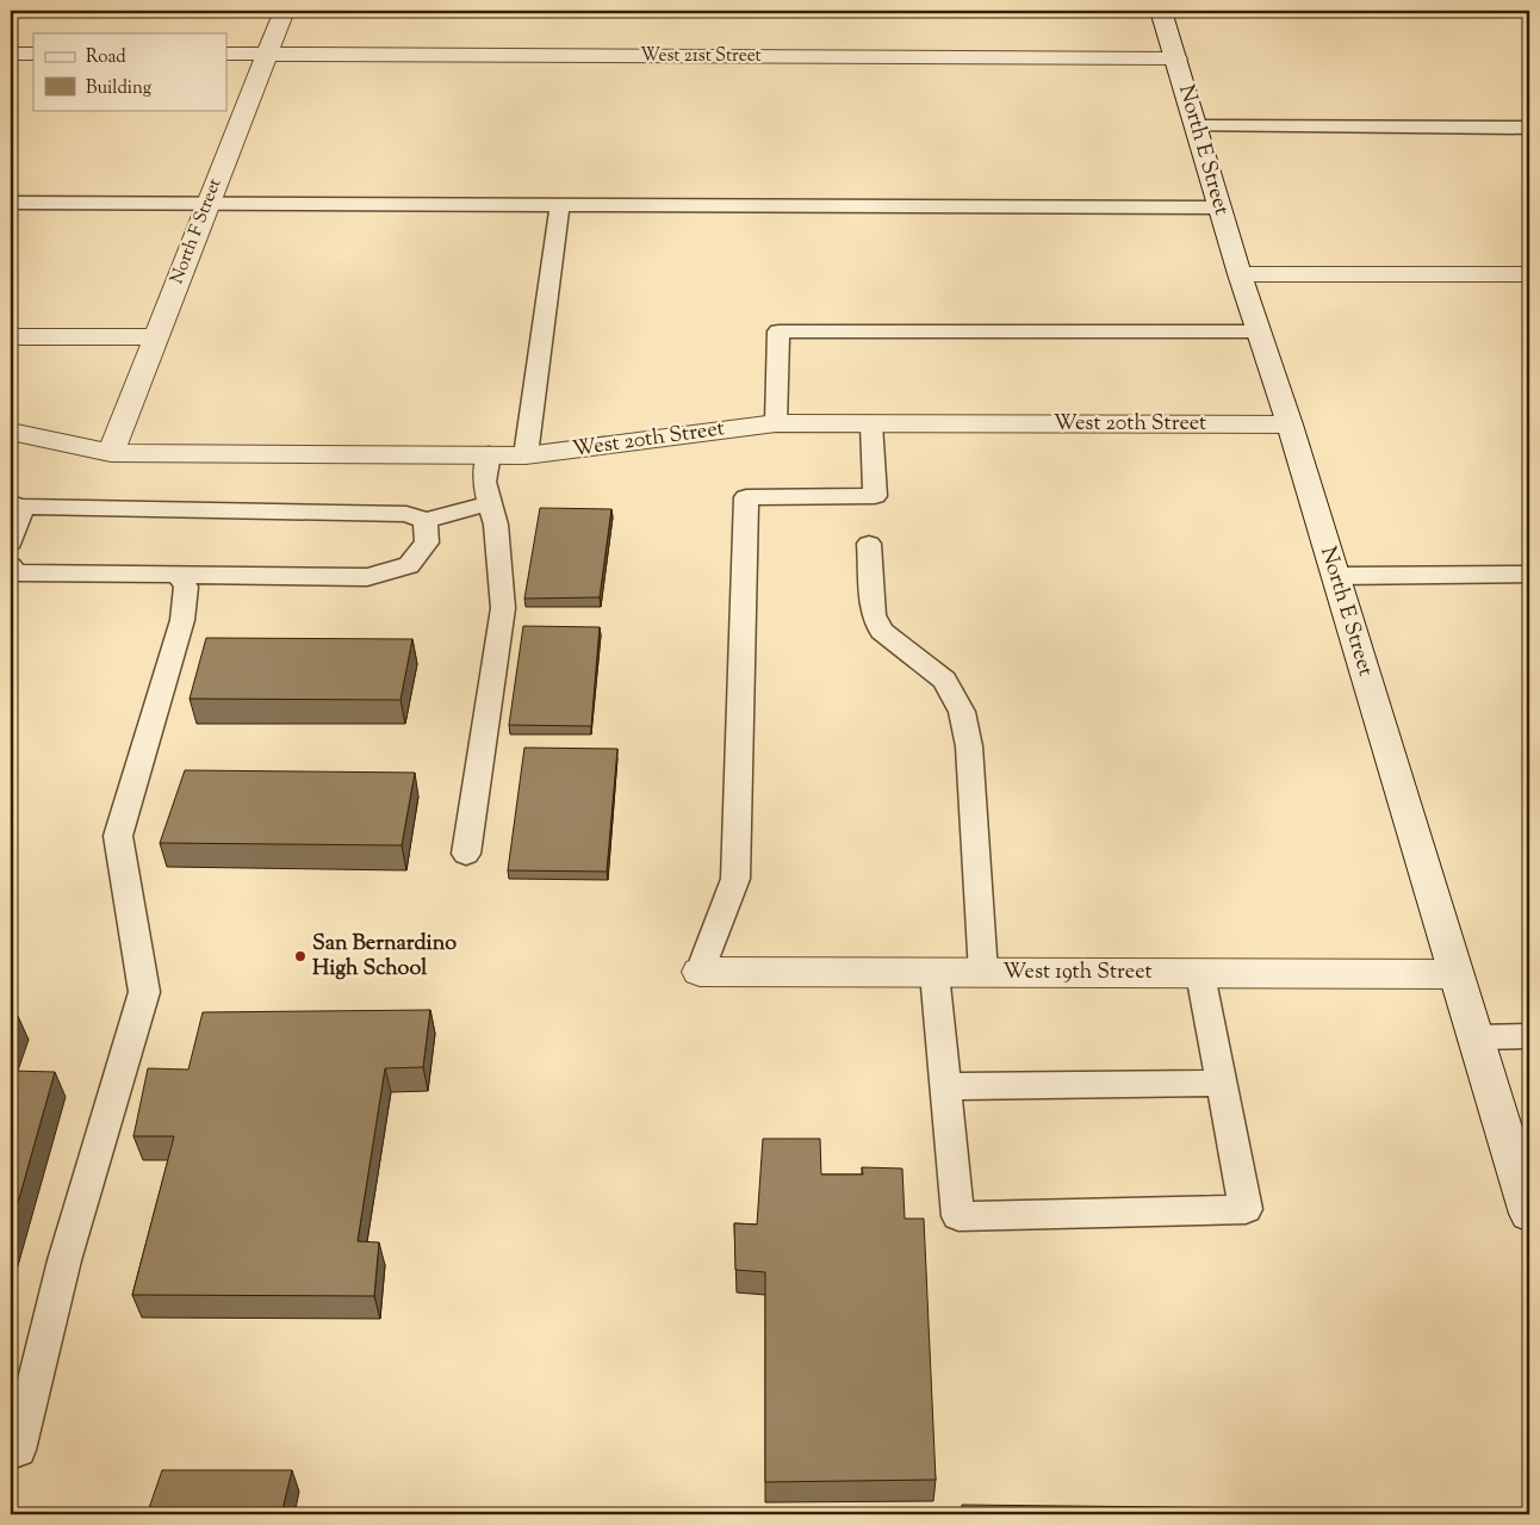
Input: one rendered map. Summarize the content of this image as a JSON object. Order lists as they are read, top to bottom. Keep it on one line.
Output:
{"streets":{"street":["West 21st Street","North E Street","North F Street","West 20th Street","West 19th Street"]},"crossings":[["West 21st Street","North E Street"],["West 21st Street","North F Street"],["North E Street","West 20th Street"],["North E Street","West 19th Street"],["North F Street","West 20th Street"]],"places":["San Bernardino High School"],"legend":["Road","Building"]}
